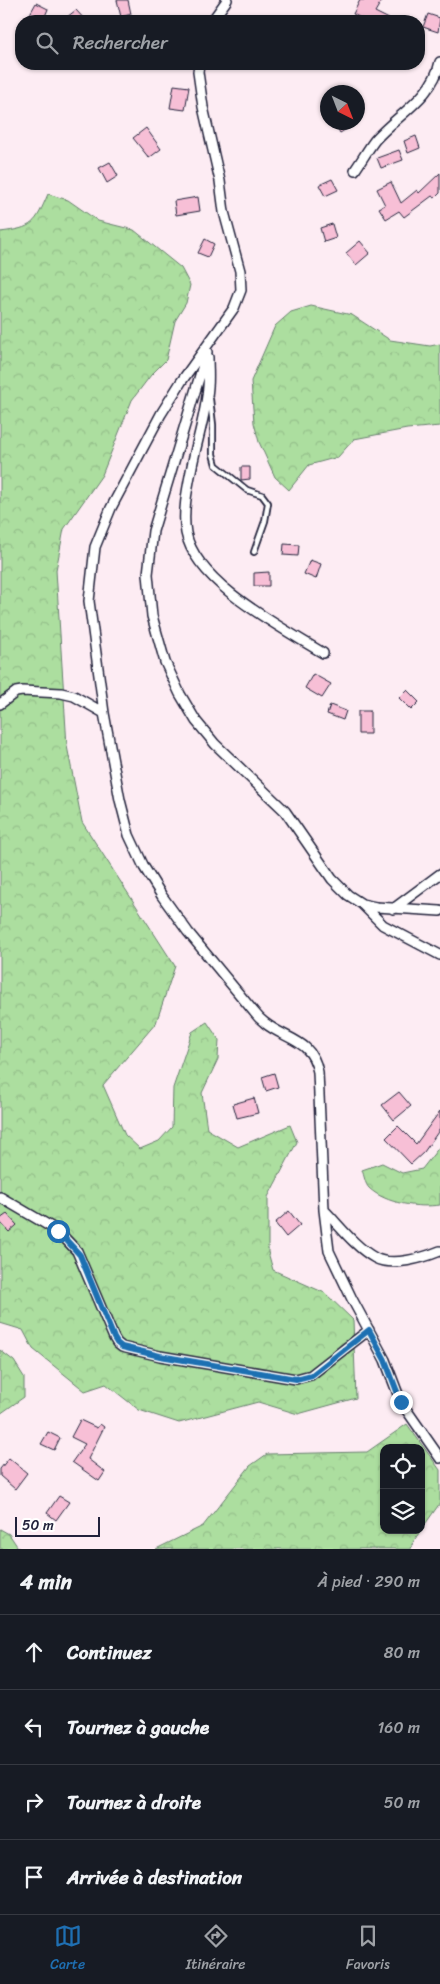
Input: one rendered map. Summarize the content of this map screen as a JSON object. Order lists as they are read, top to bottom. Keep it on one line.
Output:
{"scale_bar":"50 m","north":"bottom right","page":{"search":"Rechercher","scale":"50 m","heading":["4 min","À pied · 290 m"],"list":[["Continuez","80 m"],["Tournez à gauche","160 m"],["Tournez à droite","50 m"],"Arrivée à destination"],"nav":["Carte","Itinéraire","Favoris"]}}
